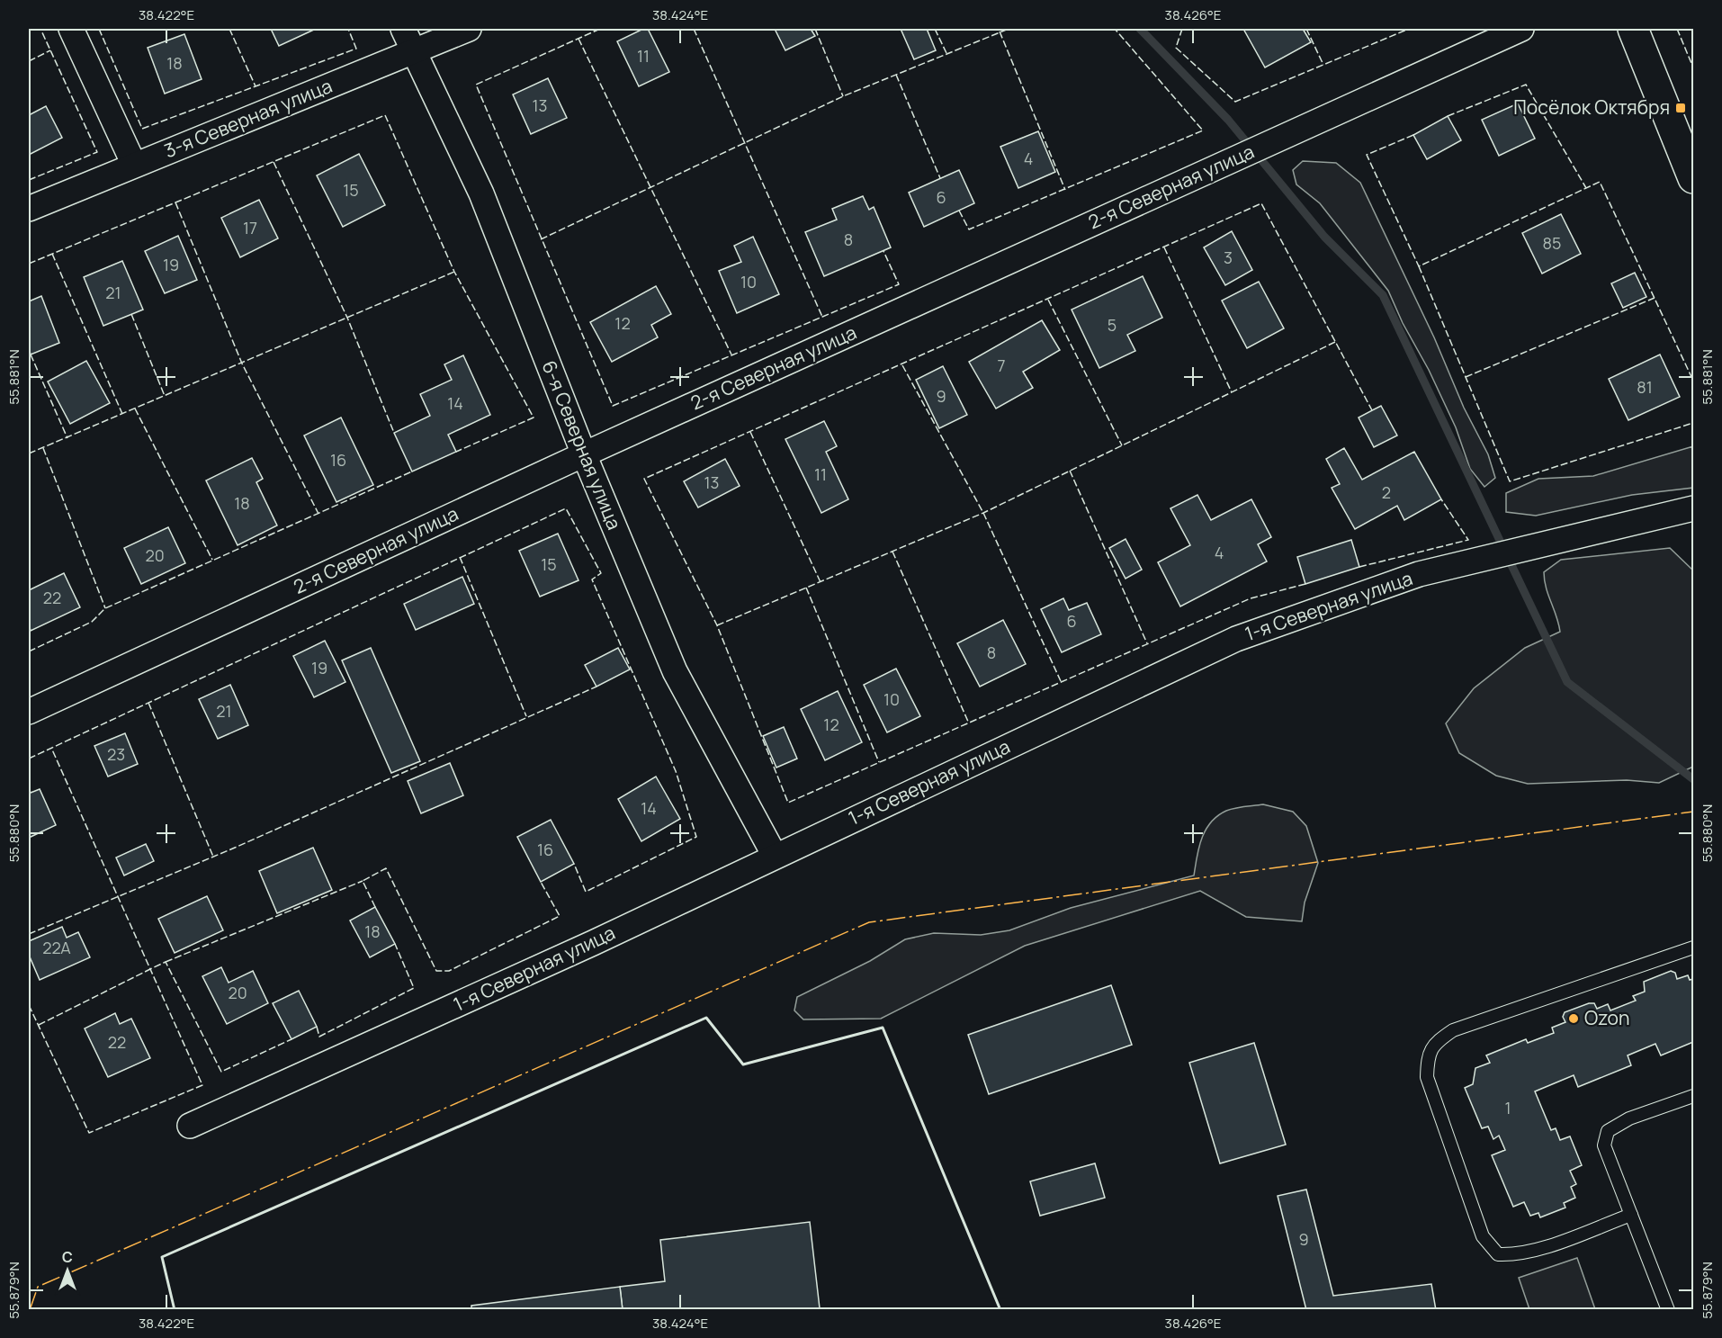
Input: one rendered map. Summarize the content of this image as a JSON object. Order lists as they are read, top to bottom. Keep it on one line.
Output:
{"streets":{"street":["3-я Северная улица","2-я Северная улица","6-я Северная улица","1-я Северная улица"]},"crossings":[["3-я Северная улица","6-я Северная улица"],["2-я Северная улица","6-я Северная улица"],["6-я Северная улица","1-я Северная улица"]],"places":{"transit":["Посёлок Октября"],"other":["Ozon"]},"house_numbers":["11","18","13","4","15","6","17","8","85","3","19","10","21","12","5","7","81","9","14","16","11","13","2","18","4","20","15","22","6","8","19","10","21","12","23","14","16","18","22А","20","22","1","9"],"north":"top","coordinates":["38.422°E","38.424°E","38.426°E","55.881°N","55.880°N","55.879°N"]}
